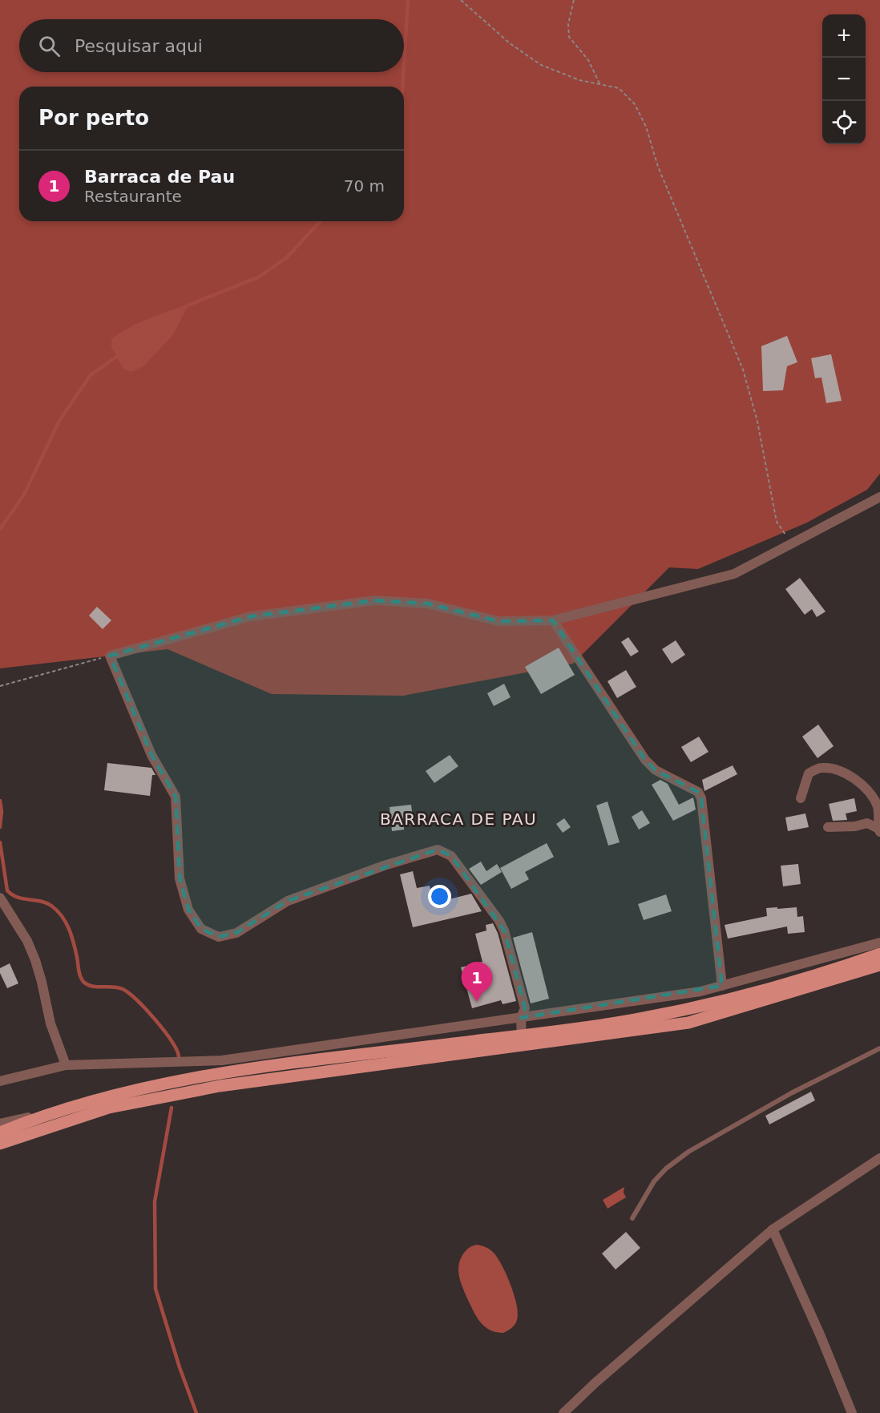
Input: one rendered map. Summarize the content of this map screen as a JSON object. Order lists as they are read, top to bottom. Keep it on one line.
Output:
{"districts":["BARRACA DE PAU"],"page":{"map_buttons":["+","−"],"search":"Pesquisar aqui","heading":"Por perto","list":[{"mark":"1","name":"Barraca de Pau","note":"Restaurante","value":"70 m"}],"pins":"1"}}
